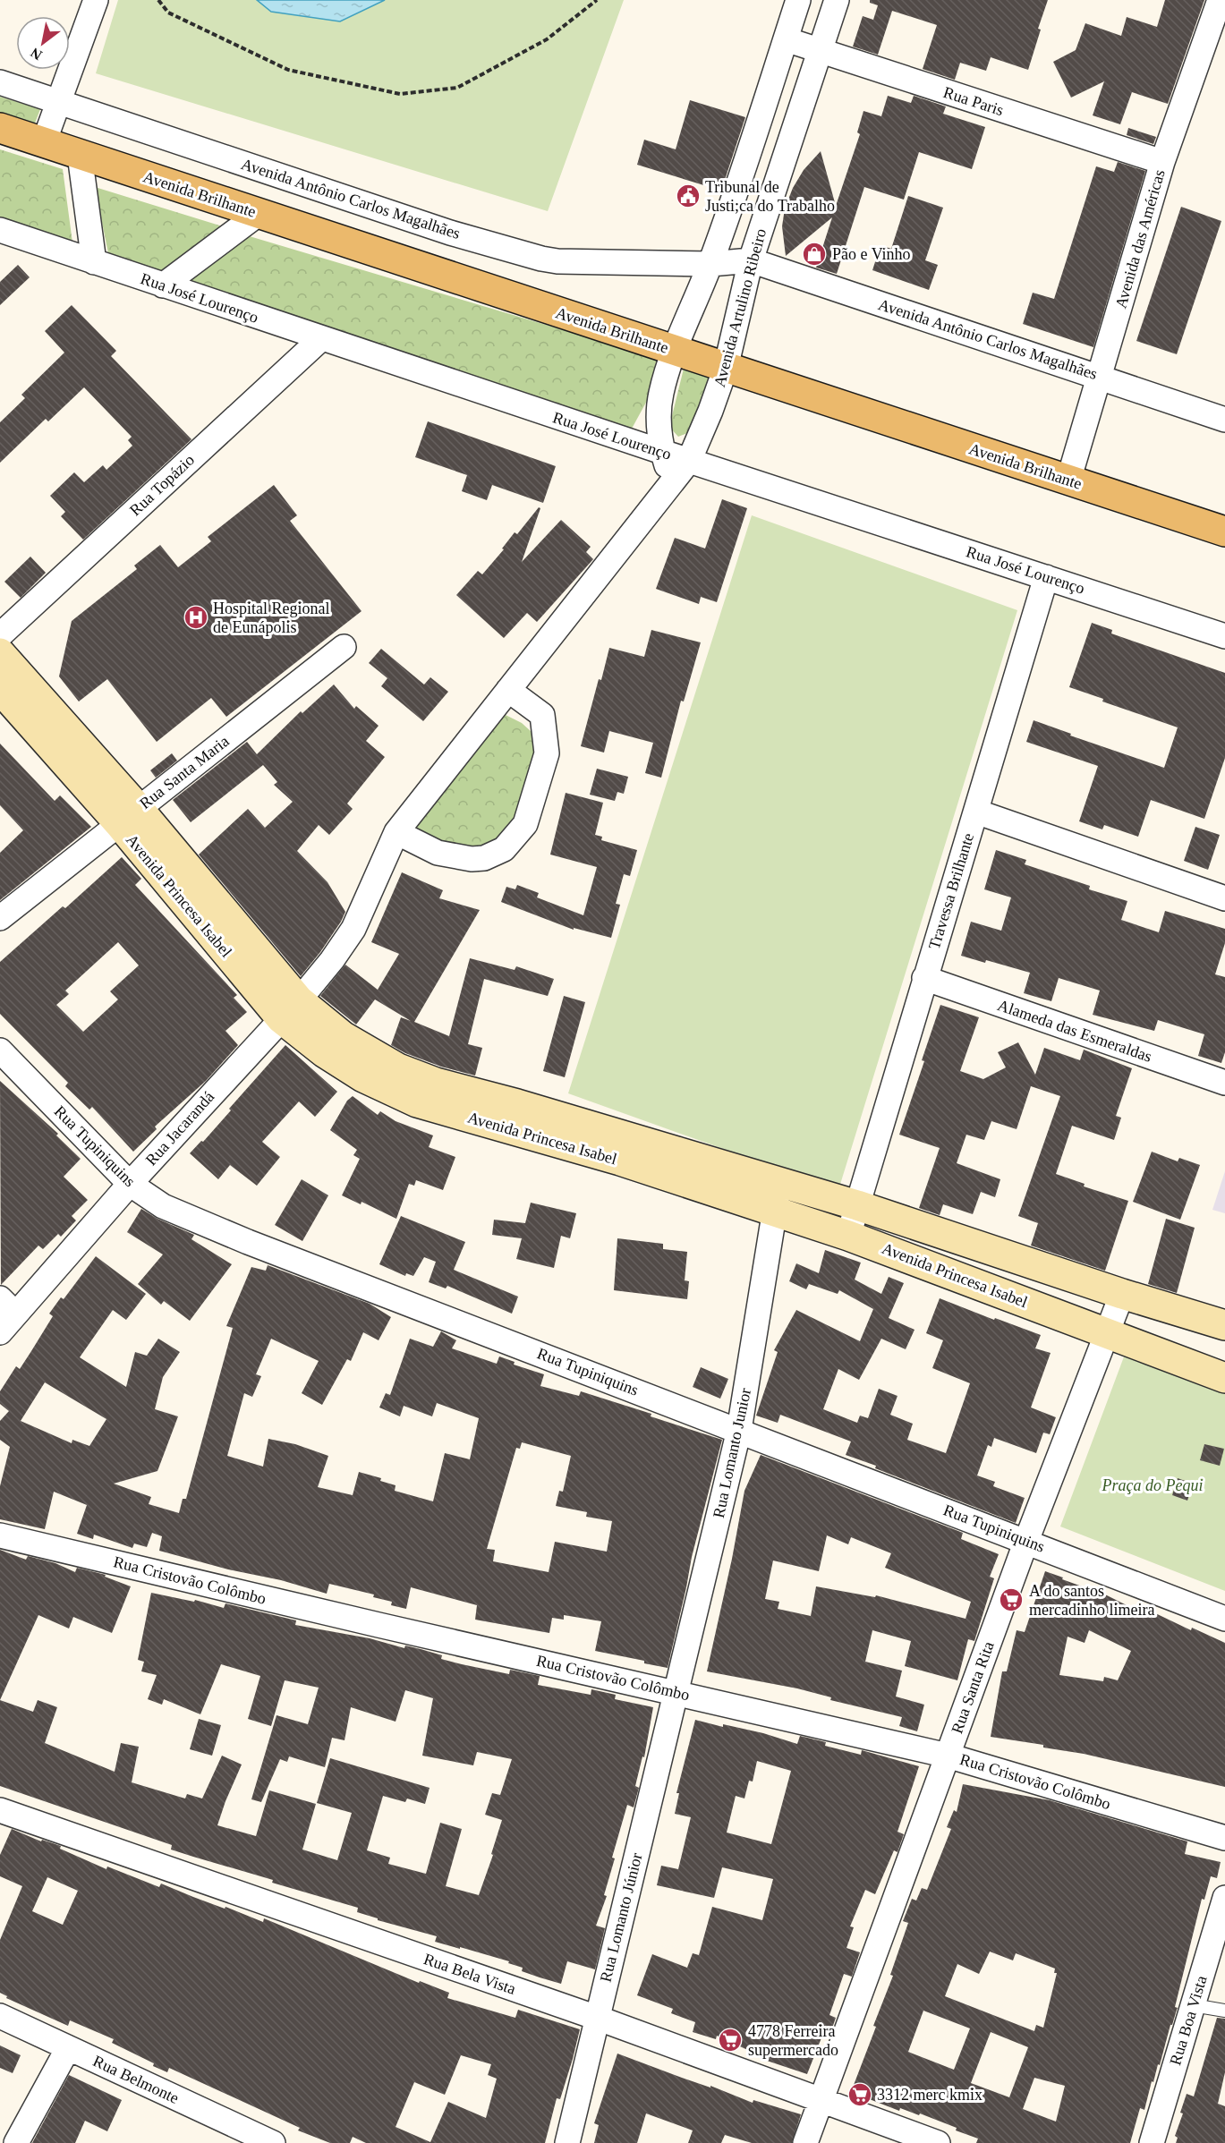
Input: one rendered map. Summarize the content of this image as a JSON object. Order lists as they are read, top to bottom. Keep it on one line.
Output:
{"streets":{"main road":["Avenida Brilhante","Avenida Princesa Isabel"],"street":["Rua Paris","Avenida Antônio Carlos Magalhães","Avenida das Américas","Rua José Lourenço","Avenida Artulino Ribeiro","Rua Topázio","Rua Santa Maria","Travessa Brilhante","Alameda das Esmeraldas","Rua Jacarandá","Rua Tupiniquins","Rua Lomanto Junior","Rua Cristovão Colômbo","Rua Santa Rita","Rua Lomanto Júnior","Rua Bela Vista","Rua Boa Vista","Rua Belmonte"]},"crossings":[["Rua Paris","Avenida das Américas"],["Rua Paris","Avenida Artulino Ribeiro"],["Avenida Brilhante","Avenida das Américas"],["Avenida Brilhante","Avenida Artulino Ribeiro"],["Avenida Antônio Carlos Magalhães","Avenida das Américas"],["Avenida Antônio Carlos Magalhães","Avenida Artulino Ribeiro"],["Rua José Lourenço","Avenida Artulino Ribeiro"],["Rua José Lourenço","Rua Topázio"],["Rua José Lourenço","Travessa Brilhante"],["Avenida Artulino Ribeiro","Rua Jacarandá"],["Rua Santa Maria","Avenida Princesa Isabel"],["Travessa Brilhante","Avenida Princesa Isabel"],["Travessa Brilhante","Alameda das Esmeraldas"],["Avenida Princesa Isabel","Rua Jacarandá"],["Avenida Princesa Isabel","Rua Lomanto Junior"],["Avenida Princesa Isabel","Rua Santa Rita"],["Rua Jacarandá","Rua Tupiniquins"],["Rua Tupiniquins","Rua Lomanto Junior"],["Rua Tupiniquins","Rua Santa Rita"],["Rua Lomanto Junior","Rua Cristovão Colômbo"],["Rua Lomanto Junior","Rua Lomanto Júnior"],["Rua Cristovão Colômbo","Rua Santa Rita"],["Rua Cristovão Colômbo","Rua Lomanto Júnior"],["Rua Santa Rita","Rua Bela Vista"],["Rua Lomanto Júnior","Rua Bela Vista"]],"parks":["Praça do Pequi"],"places":{"public building":["Tribunal de Justi;ca do Trabalho"],"shop":["Pão e Vinho"],"hospital":["Hospital Regional de Eunápolis"],"supermarket":["A do santos mercadinho limeira","4778 Ferreira supermercado","3312 merc kmix"]},"north":"bottom left"}
